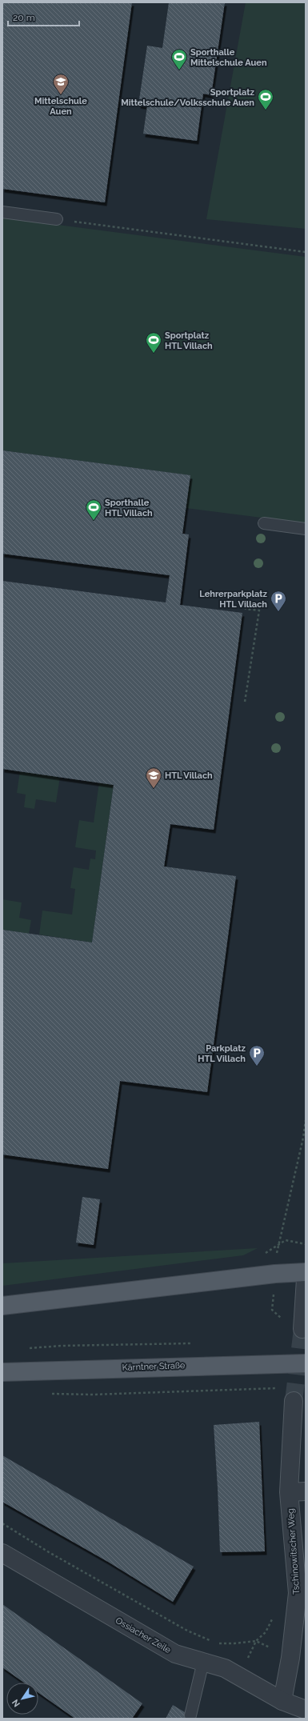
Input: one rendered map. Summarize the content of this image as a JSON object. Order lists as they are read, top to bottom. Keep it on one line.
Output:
{"streets":{"main road":["Kärntner Straße"],"street":["Tschinowitscher Weg","Ossiacher Zeile"]},"crossings":[["Tschinowitscher Weg","Ossiacher Zeile"]],"places":{"sports":["Sporthalle Mittelschule Auen","Sportplatz Mittelschule/Volksschule Auen","Sportplatz HTL Villach","Sporthalle HTL Villach"],"school or university":["Mittelschule Auen","HTL Villach"],"parking":["Lehrerparkplatz HTL Villach","Parkplatz HTL Villach"]},"scale_bar":"20 m","north":"bottom left"}
